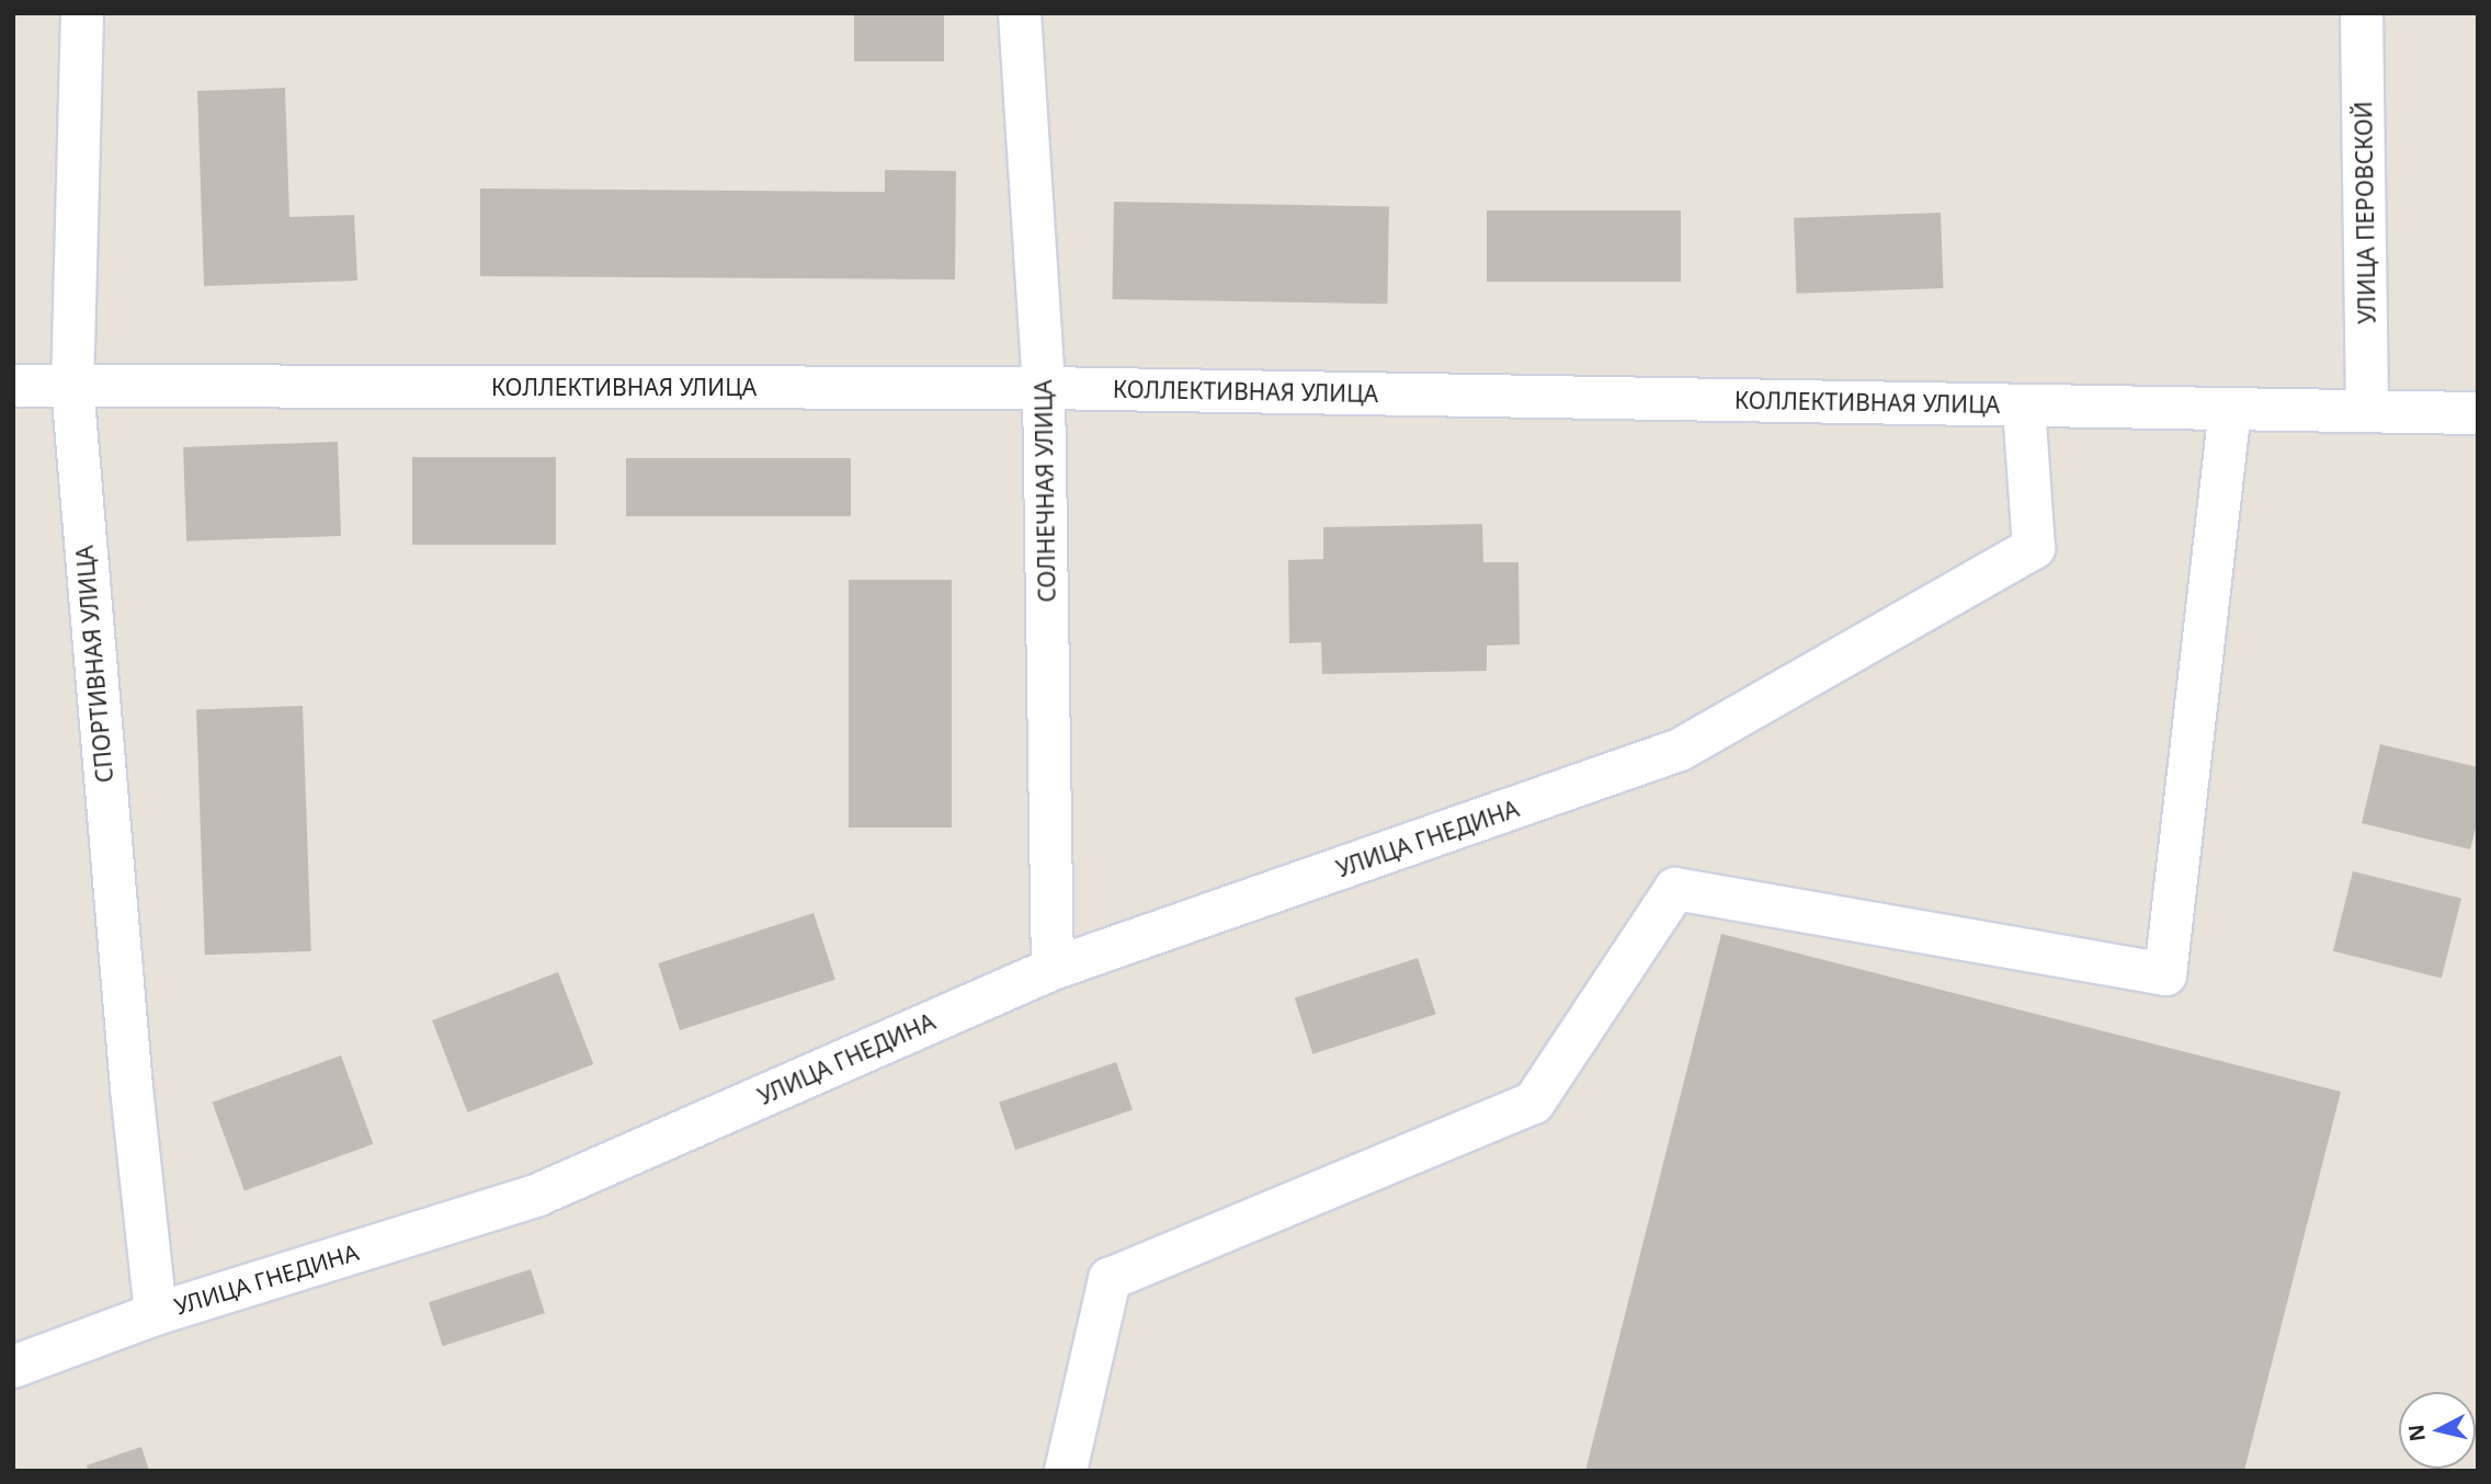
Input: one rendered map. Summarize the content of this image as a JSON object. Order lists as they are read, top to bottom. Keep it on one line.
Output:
{"streets":{"street":["УЛИЦА ПЕРОВСКОЙ","КОЛЛЕКТИВНАЯ УЛИЦА","СОЛНЕЧНАЯ УЛИЦА","СПОРТИВНАЯ УЛИЦА","УЛИЦА ГНЕДИНА"]},"crossings":[["УЛИЦА ПЕРОВСКОЙ","КОЛЛЕКТИВНАЯ УЛИЦА"],["КОЛЛЕКТИВНАЯ УЛИЦА","СОЛНЕЧНАЯ УЛИЦА"],["КОЛЛЕКТИВНАЯ УЛИЦА","СПОРТИВНАЯ УЛИЦА"],["КОЛЛЕКТИВНАЯ УЛИЦА","УЛИЦА ГНЕДИНА"],["СОЛНЕЧНАЯ УЛИЦА","УЛИЦА ГНЕДИНА"],["СПОРТИВНАЯ УЛИЦА","УЛИЦА ГНЕДИНА"]],"north":"left"}
